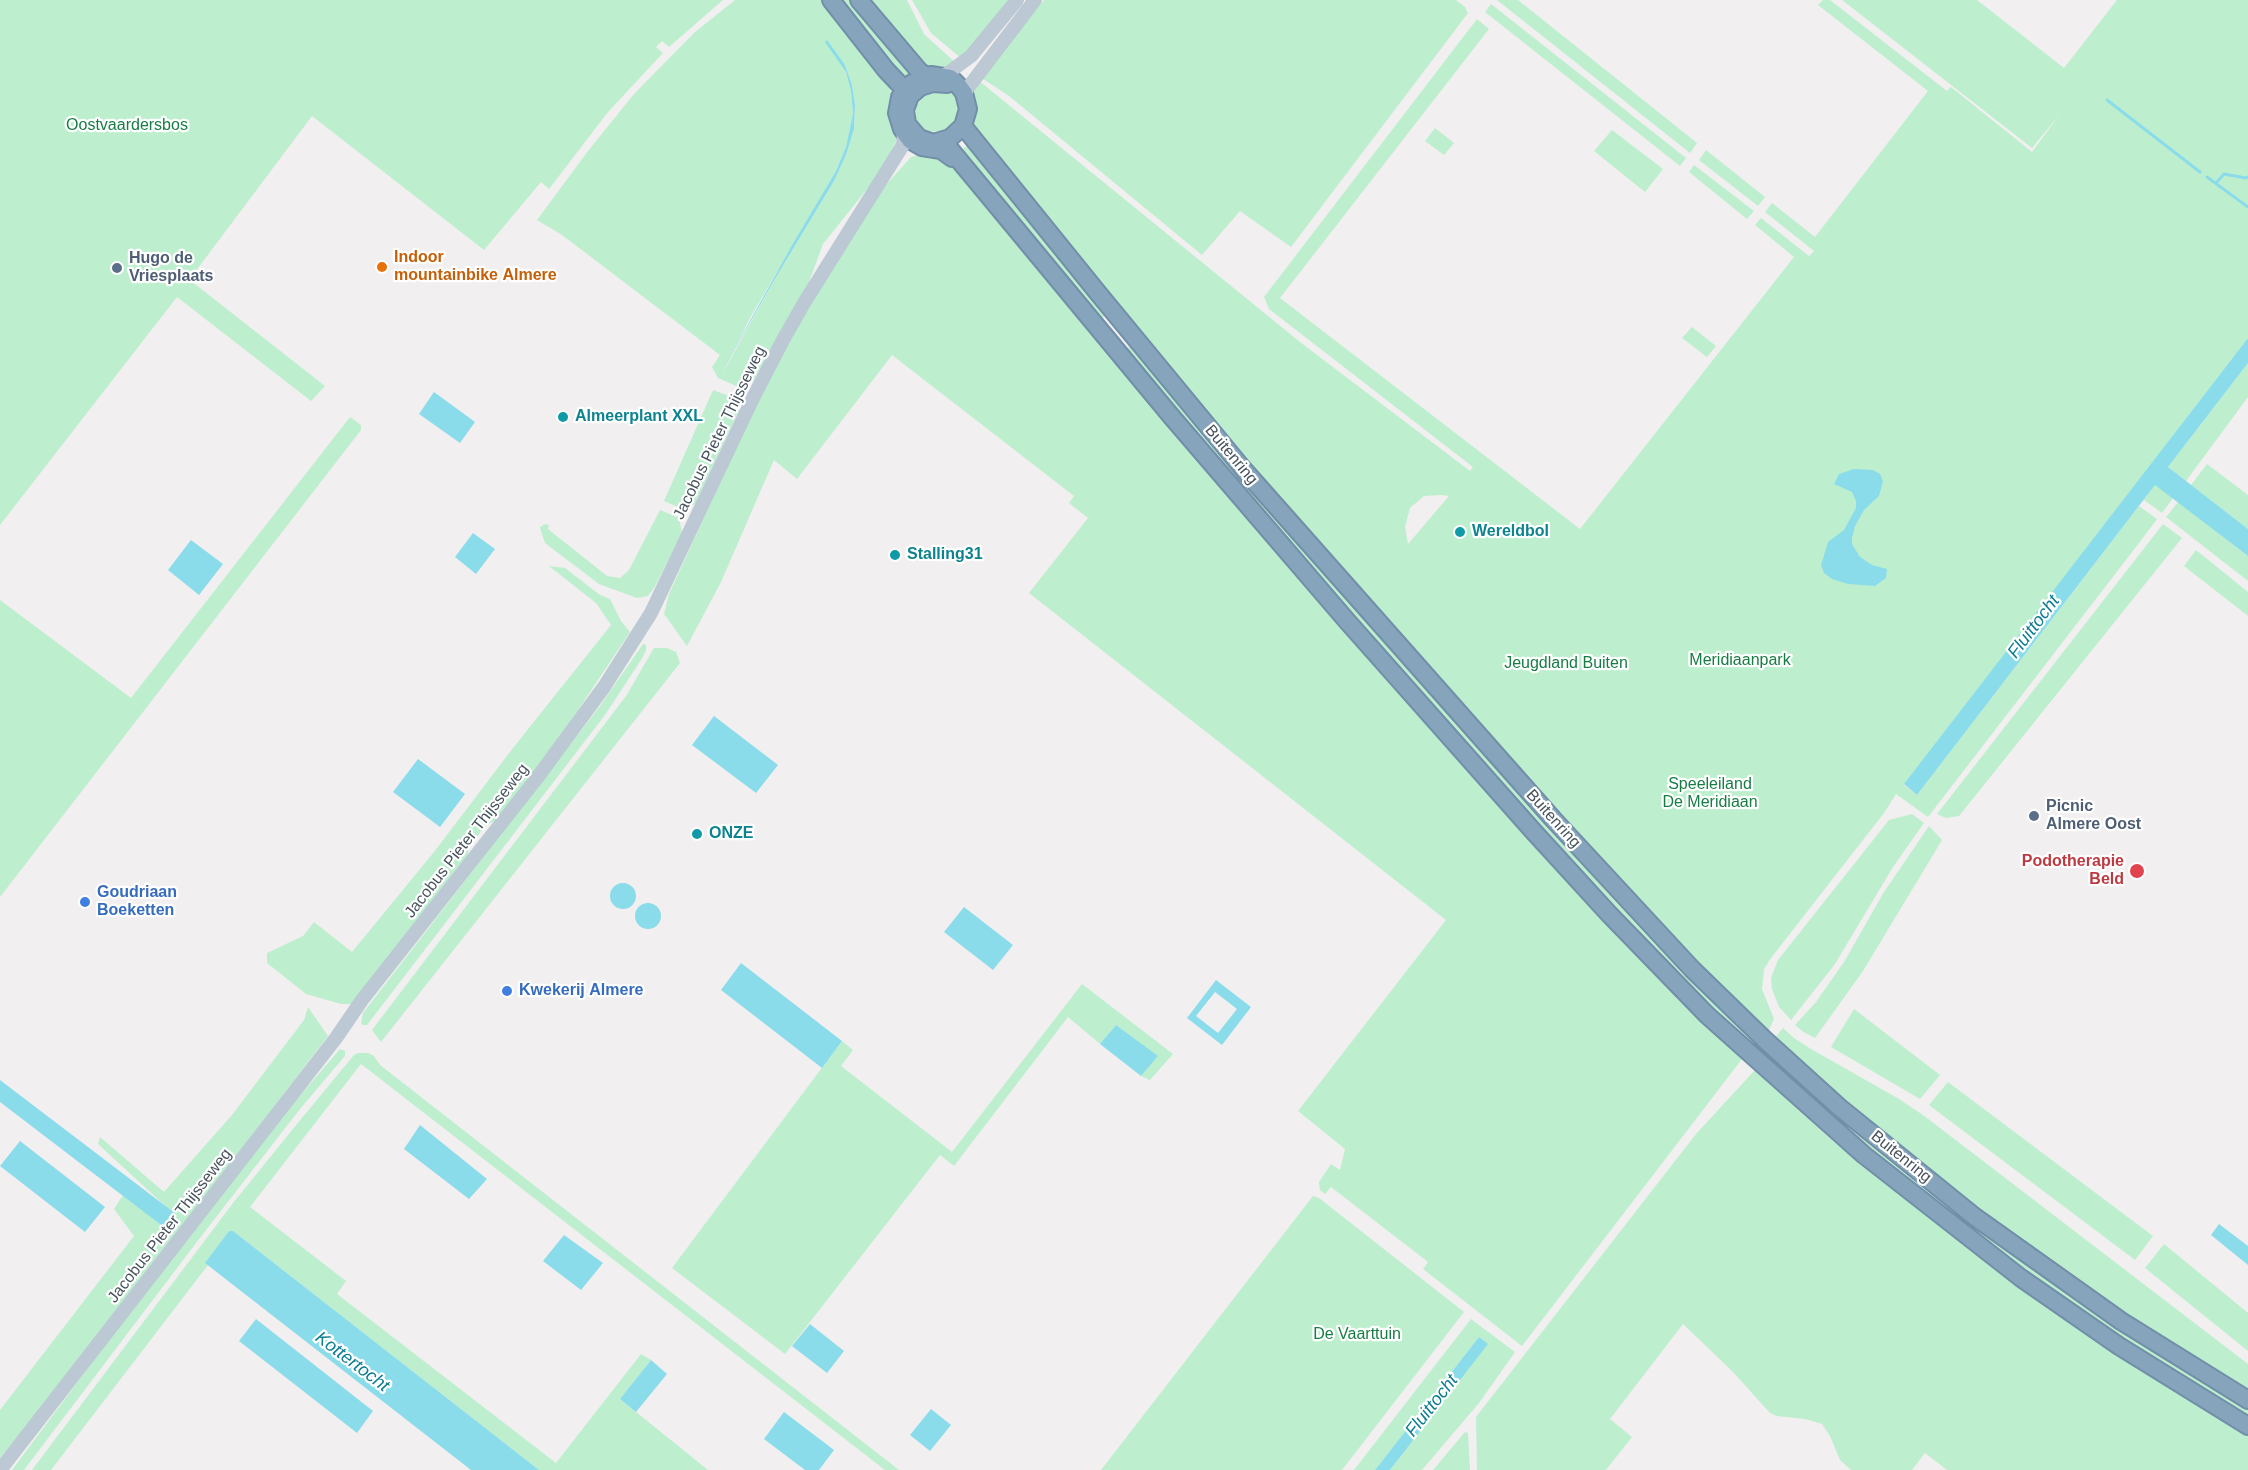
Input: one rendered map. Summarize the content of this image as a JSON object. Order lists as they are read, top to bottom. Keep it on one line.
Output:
{"streets":{"highway":["Buitenring"],"street":["Jacobus Pieter Thijsseweg"]},"crossings":[["Jacobus Pieter Thijsseweg","Buitenring"]],"water":["Fluittocht","Kottertocht"],"parks":["Oostvaardersbos","Meridiaanpark","Jeugdland Buiten","Speeleiland De Meridiaan","De Vaarttuin"],"places":["Indoor mountainbike Almere","Hugo de Vriesplaats","Almeerplant XXL","Wereldbol","Stalling31","Picnic Almere Oost","ONZE","Podotherapie Beld","Goudriaan Boeketten","Kwekerij Almere"]}
